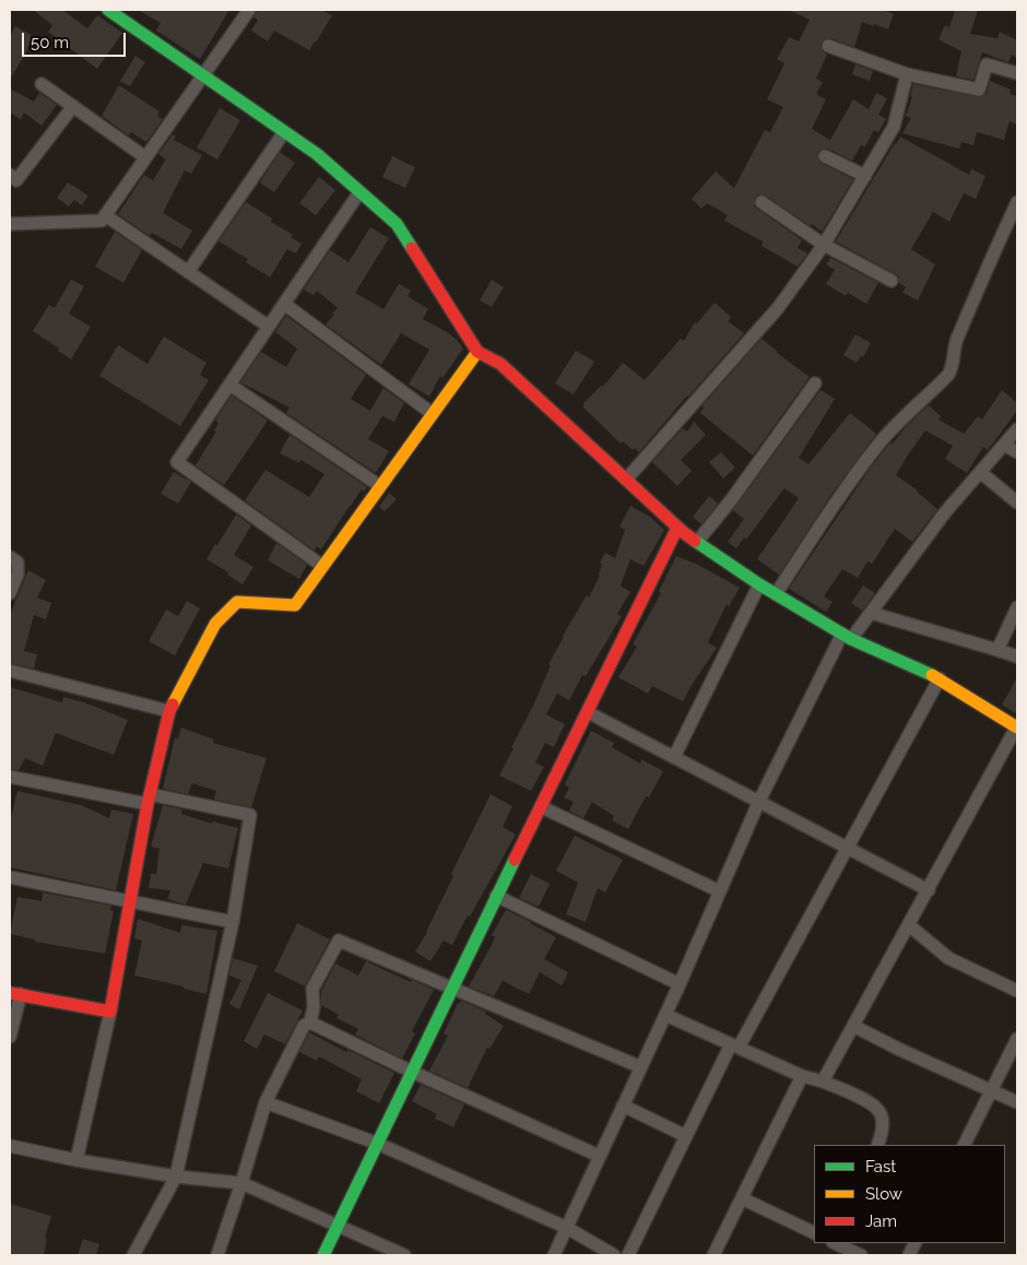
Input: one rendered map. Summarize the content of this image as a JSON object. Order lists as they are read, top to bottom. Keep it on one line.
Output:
{"legend":["Fast","Slow","Jam"],"scale_bar":"50 m"}
